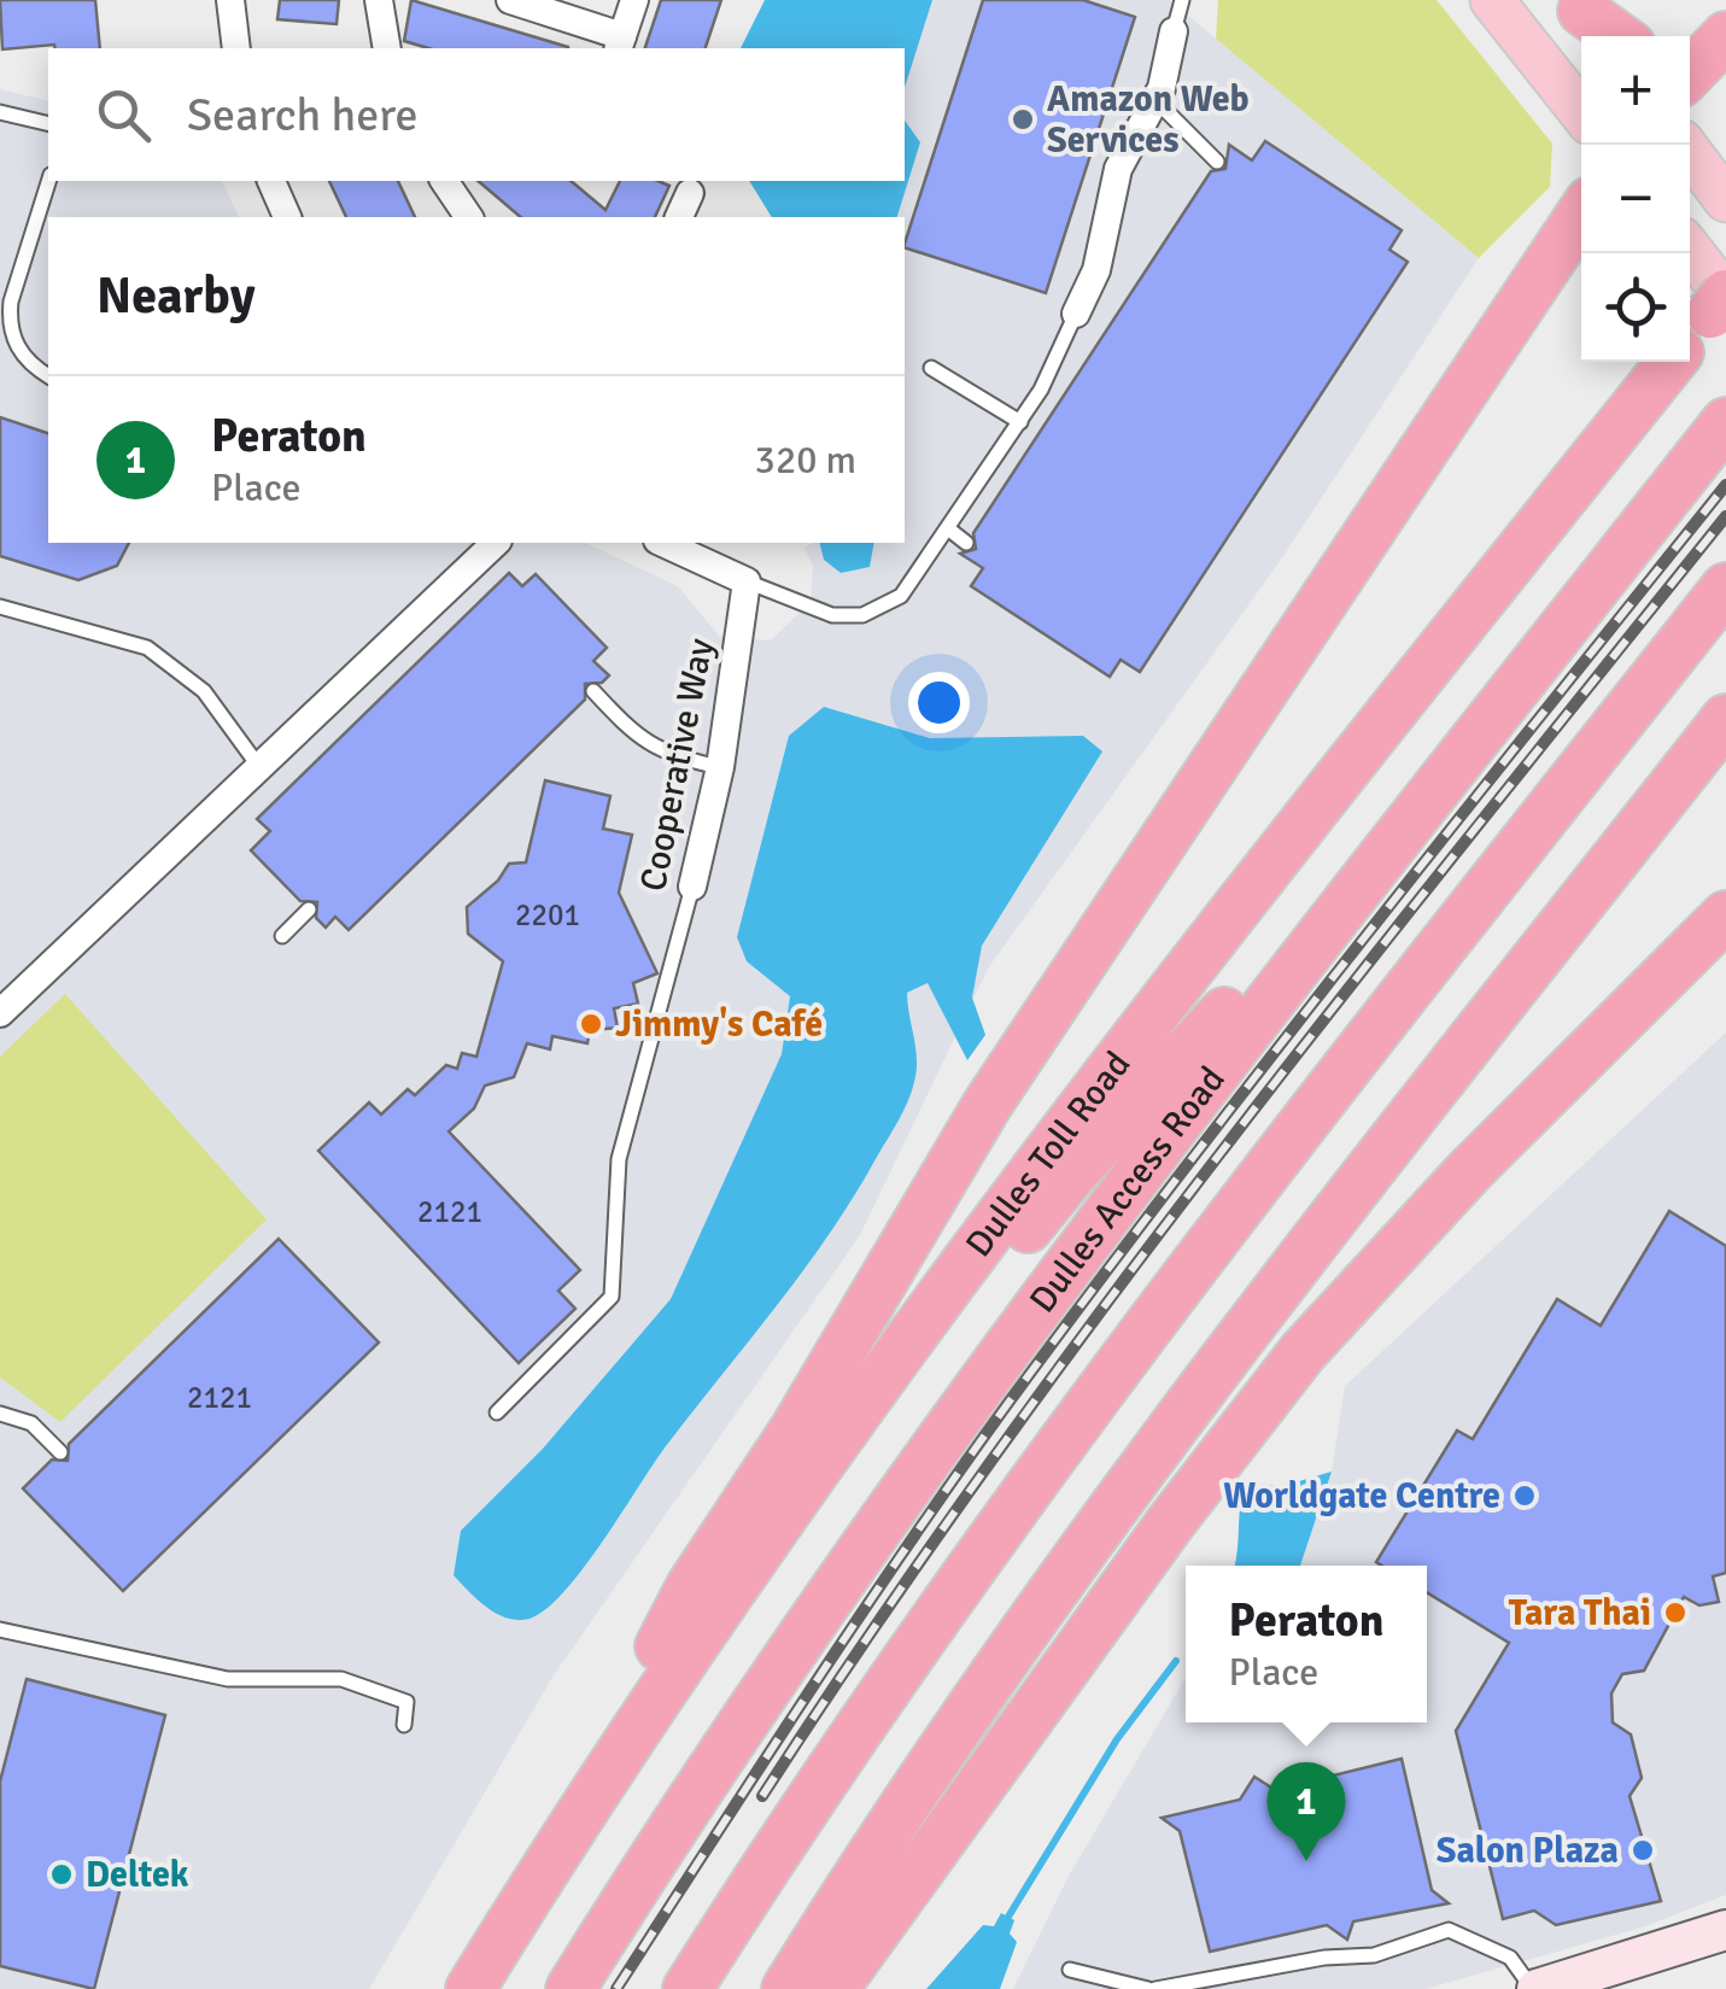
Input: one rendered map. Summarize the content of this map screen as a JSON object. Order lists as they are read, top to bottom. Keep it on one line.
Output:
{"streets":{"highway":["Dulles Toll Road","Dulles Access Road"],"street":["Cooperative Way"]},"places":["Amazon Web Services","Jimmy's Café","Worldgate Centre","Tara Thai","Salon Plaza","Deltek"],"house_numbers":["2201","2121","2121"],"page":{"map_buttons":["+","−"],"search":"Search here","heading":"Nearby","list":[{"mark":"1","name":"Peraton","note":"Place","value":"320 m"}],"popup":["Peraton","Place"],"pins":"1"}}
